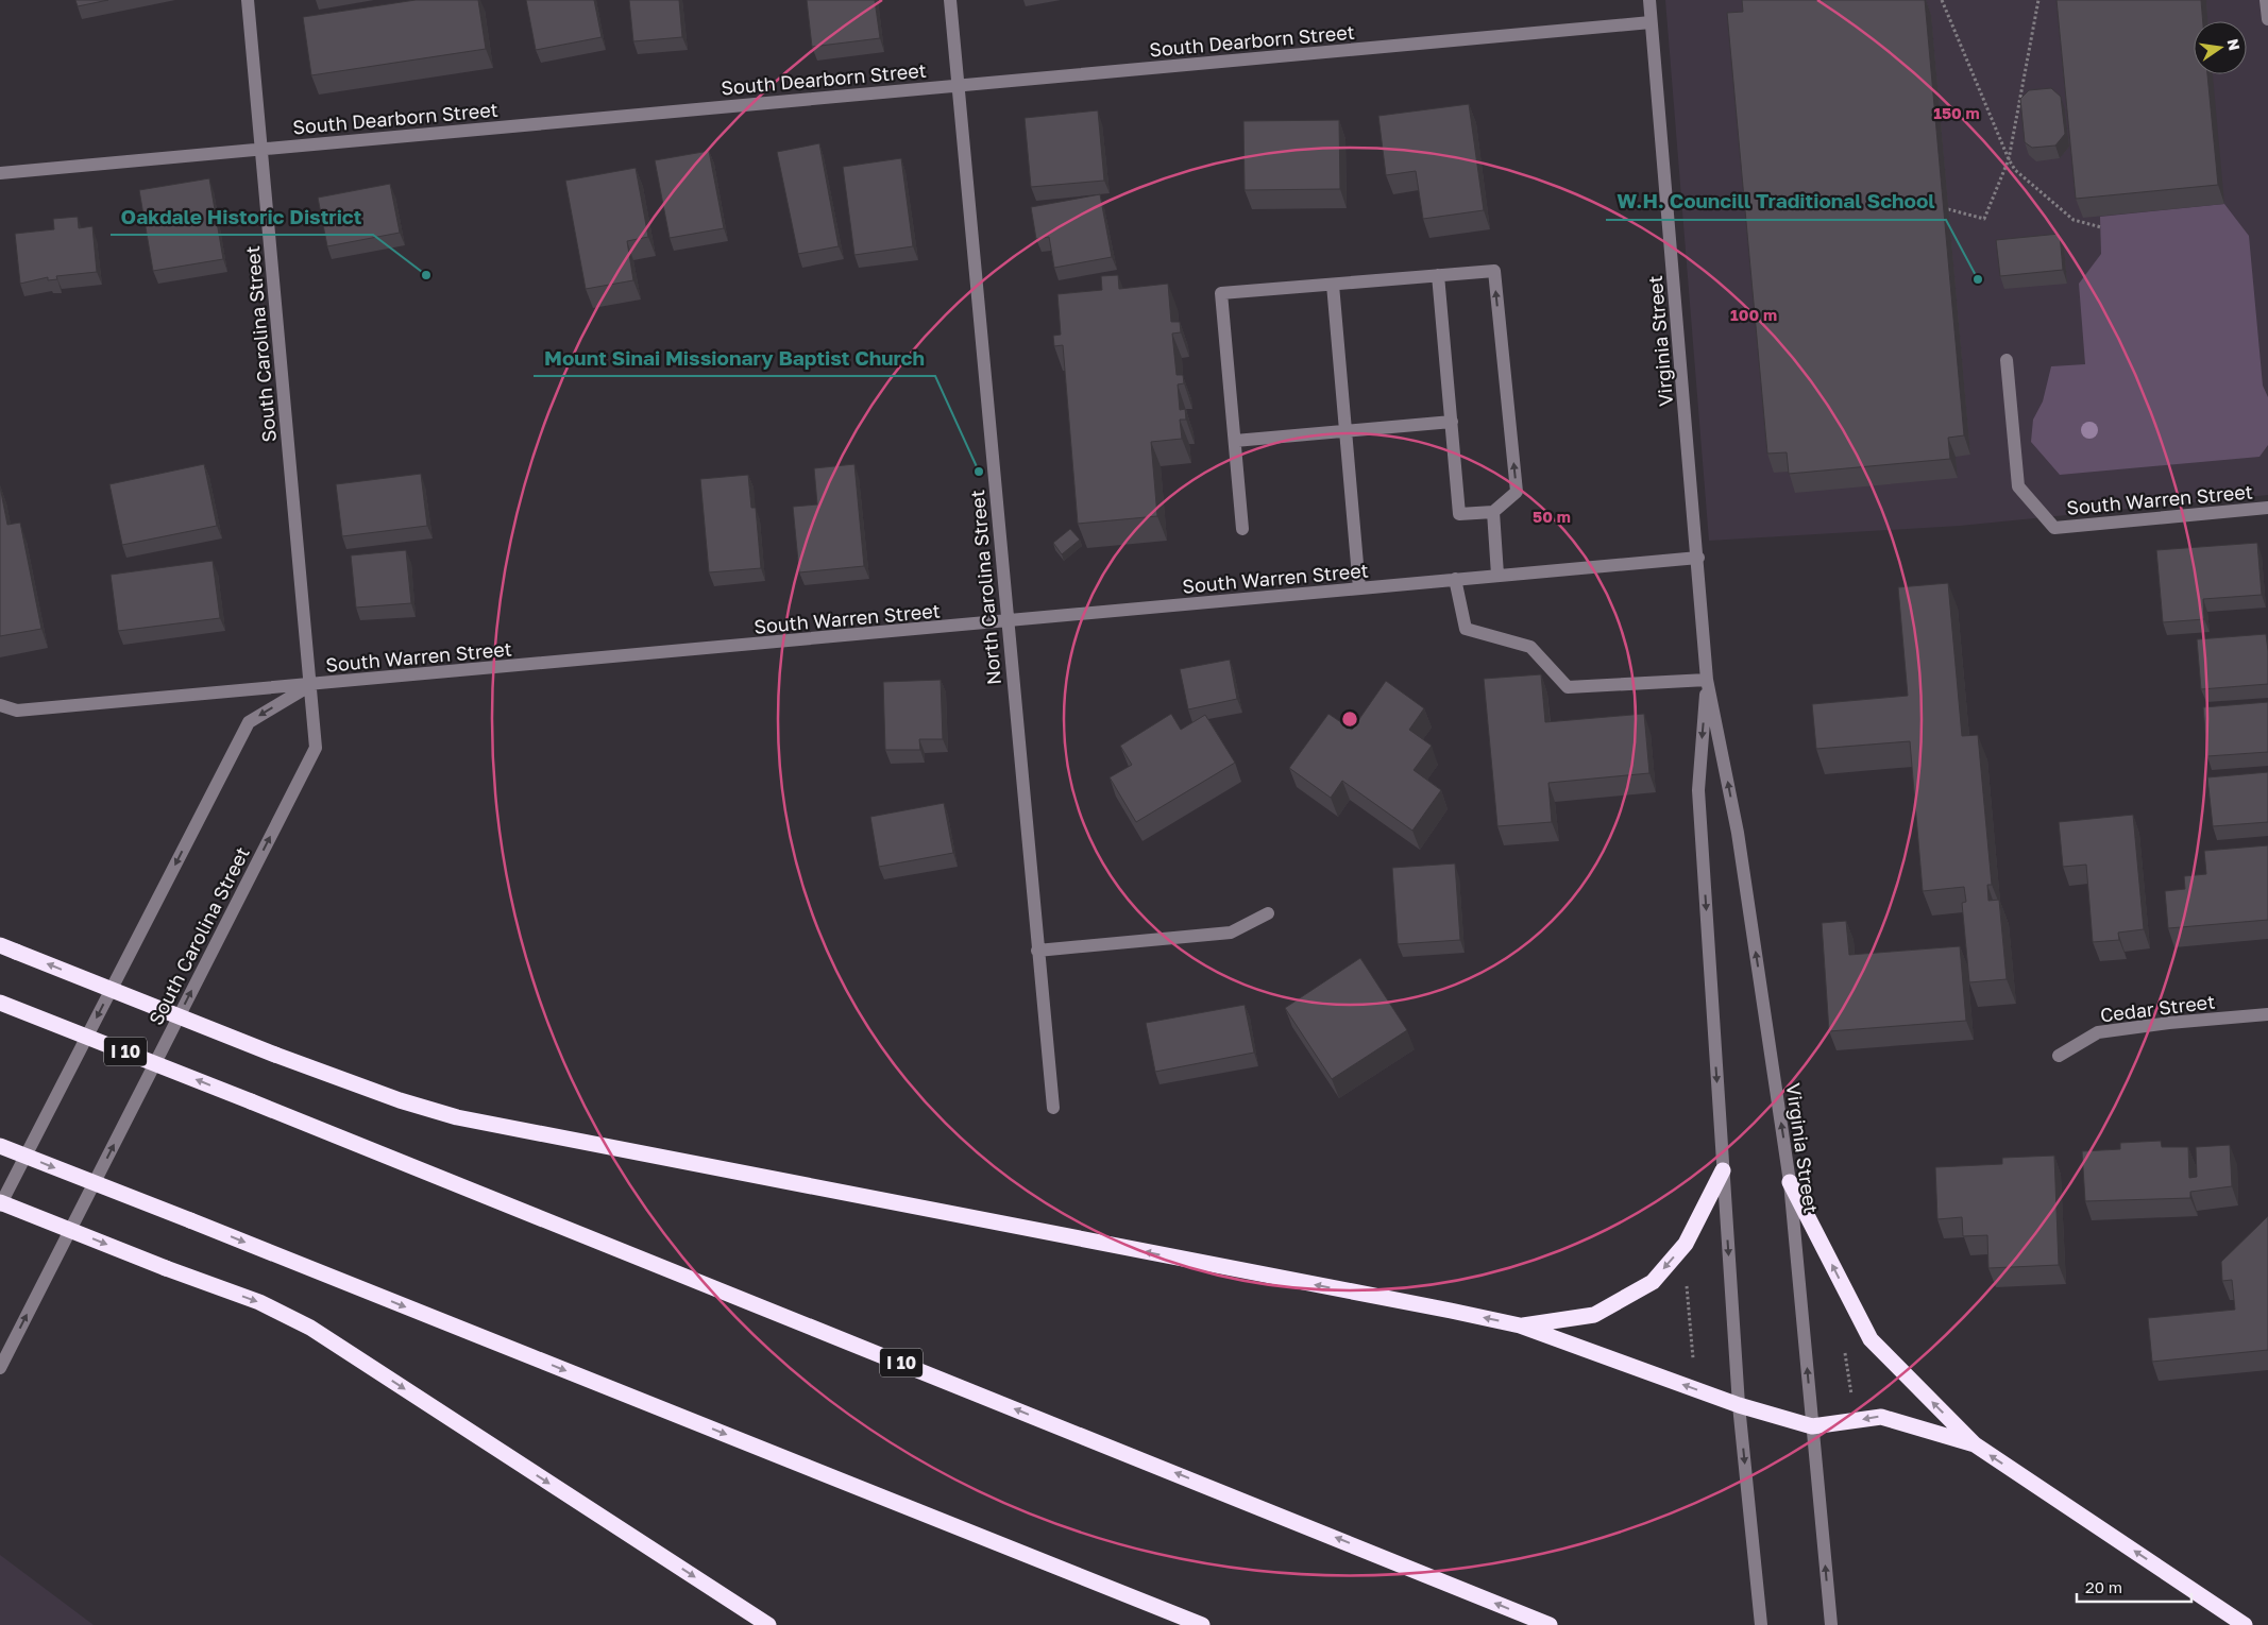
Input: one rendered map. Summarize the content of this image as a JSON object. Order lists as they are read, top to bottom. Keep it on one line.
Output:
{"streets":{"highway":["I 10"],"street":["South Dearborn Street","Virginia Street","South Carolina Street","South Warren Street","North Carolina Street","Cedar Street"]},"crossings":[["South Dearborn Street","Virginia Street"],["South Dearborn Street","South Carolina Street"],["South Dearborn Street","North Carolina Street"],["Virginia Street","South Warren Street"],["South Carolina Street","South Warren Street"],["South Warren Street","North Carolina Street"]],"places":["Oakdale Historic District","W.H. Councill Traditional School","Mount Sinai Missionary Baptist Church"],"scale_bar":"20 m","north":"right","rings":["150 m","100 m","50 m"]}
